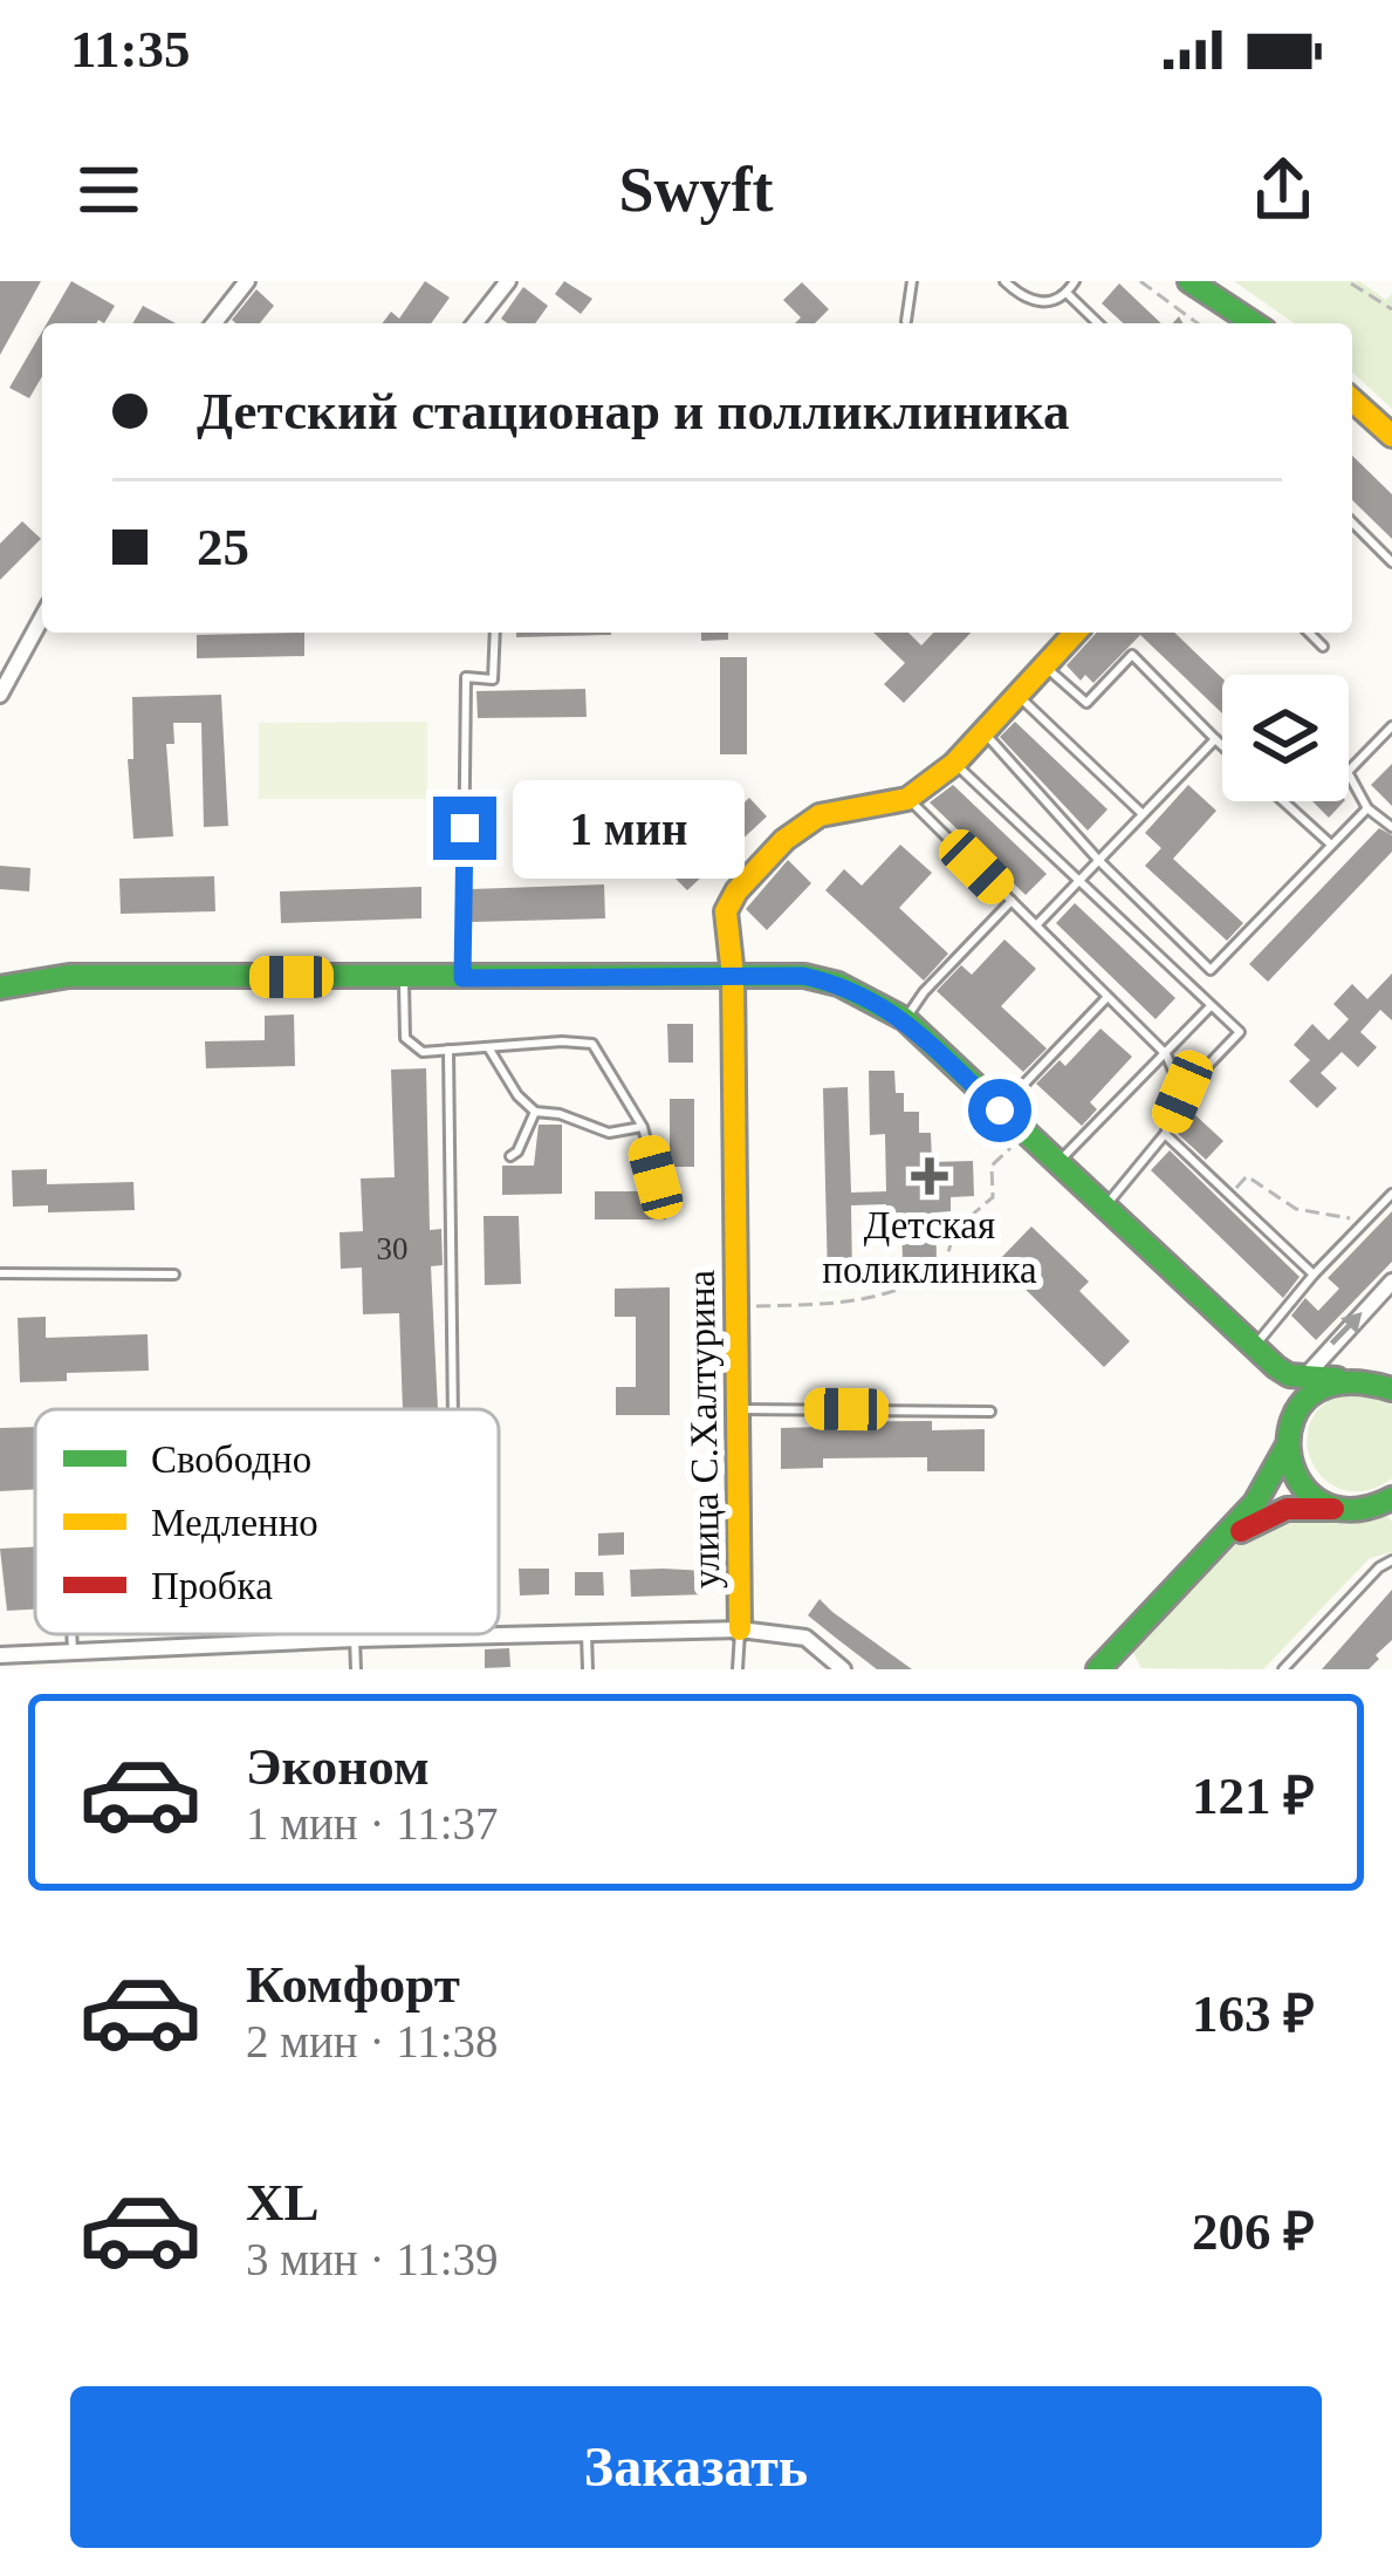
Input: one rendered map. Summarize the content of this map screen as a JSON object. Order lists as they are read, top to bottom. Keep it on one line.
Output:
{"streets":{"street":["улица С.Халтурина"]},"places":{"health":["Детская поликлиника"]},"house_numbers":["30"],"legend":["Свободно","Медленно","Пробка"],"page":{"status":"11:35","header":"Swyft","banner":["Детский стационар и полликлиника","25"],"bubble":"1 мин","list":[{"name":"Эконом","note":"1 мин · 11:37","value":"121 ₽"},{"name":"Комфорт","note":"2 мин · 11:38","value":"163 ₽"},{"name":"XL","note":"3 мин · 11:39","value":"206 ₽"}],"buttons":"Заказать"}}
